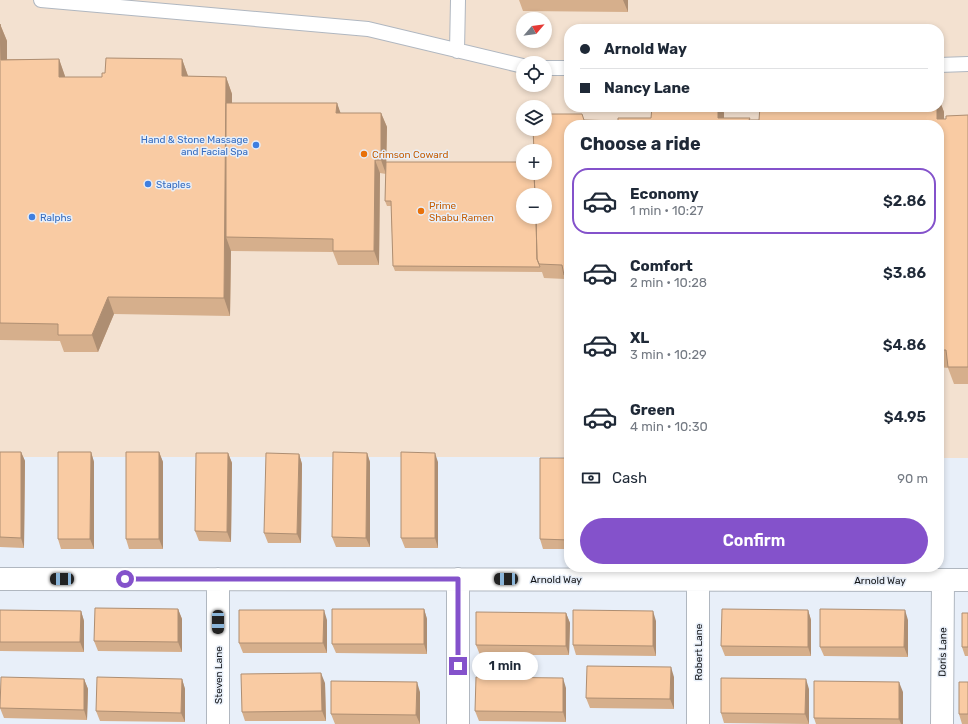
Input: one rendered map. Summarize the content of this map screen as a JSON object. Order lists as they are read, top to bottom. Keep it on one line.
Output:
{"streets":{"street":["Arnold Way","Robert Lane","Doris Lane","Steven Lane"]},"crossings":[["Arnold Way","Robert Lane"],["Arnold Way","Doris Lane"],["Arnold Way","Steven Lane"]],"places":["Hand & Stone Massage and Facial Spa","Crimson Coward","Staples","Prime Shabu Ramen","Ralphs"],"north":"top right","page":{"map_buttons":["+","−"],"banner":["Arnold Way","Nancy Lane"],"heading":"Choose a ride","list":[{"name":"Economy","note":"1 min · 10:27","value":"$2.86"},{"name":"Comfort","note":"2 min · 10:28","value":"$3.86"},{"name":"XL","note":"3 min · 10:29","value":"$4.86"},{"name":"Green","note":"4 min · 10:30","value":"$4.95"}],"pay":["Cash","90 m"],"buttons":"Confirm","bubble":"1 min"}}
